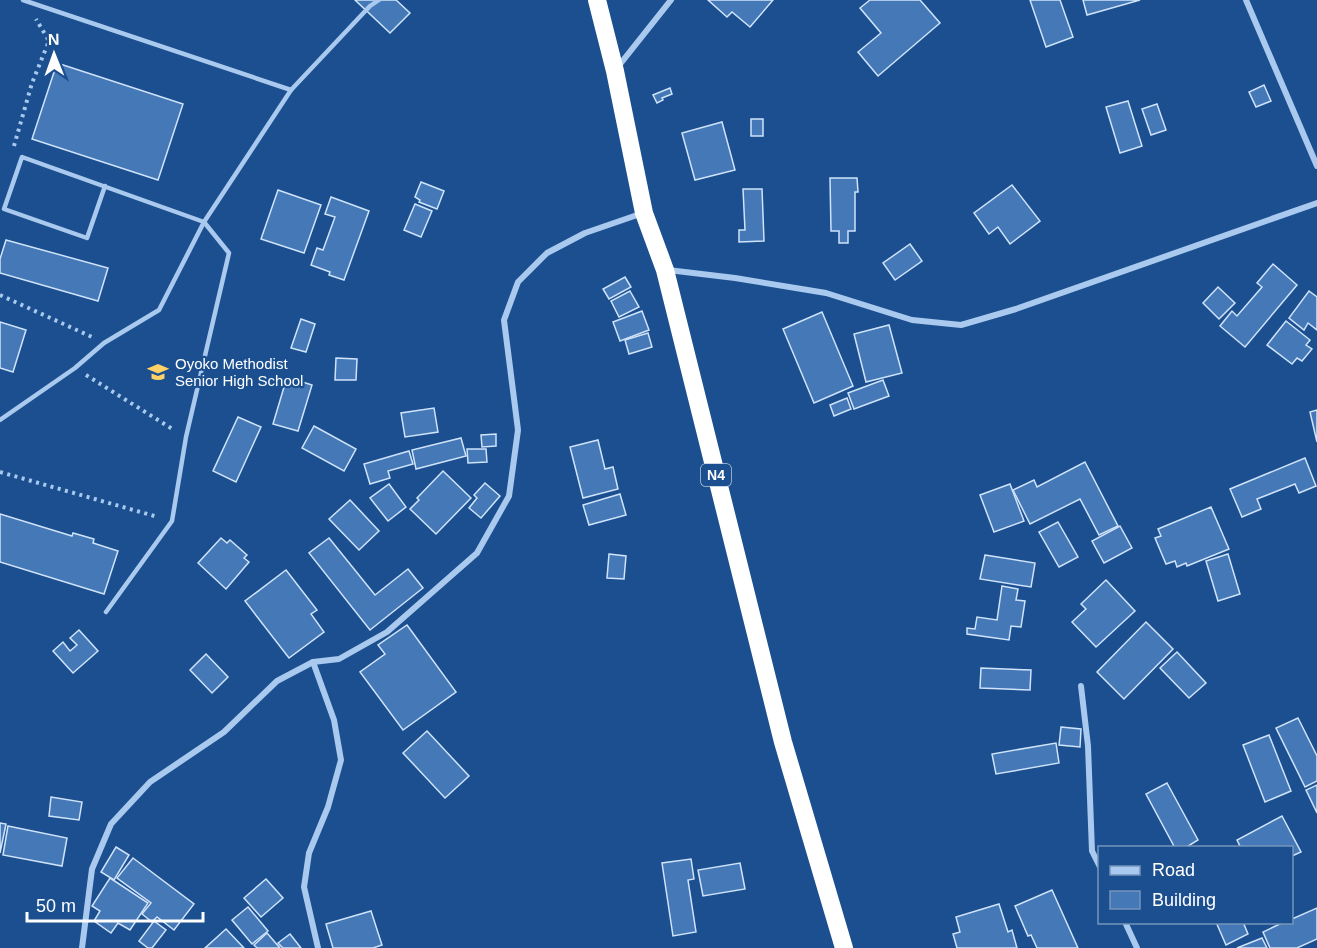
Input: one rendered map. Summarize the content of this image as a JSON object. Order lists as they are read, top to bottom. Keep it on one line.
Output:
{"streets":{"highway":["N4"]},"places":{"school or university":["Oyoko Methodist Senior High School"]},"legend":["Road","Building"],"scale_bar":"50 m","north":"top"}
